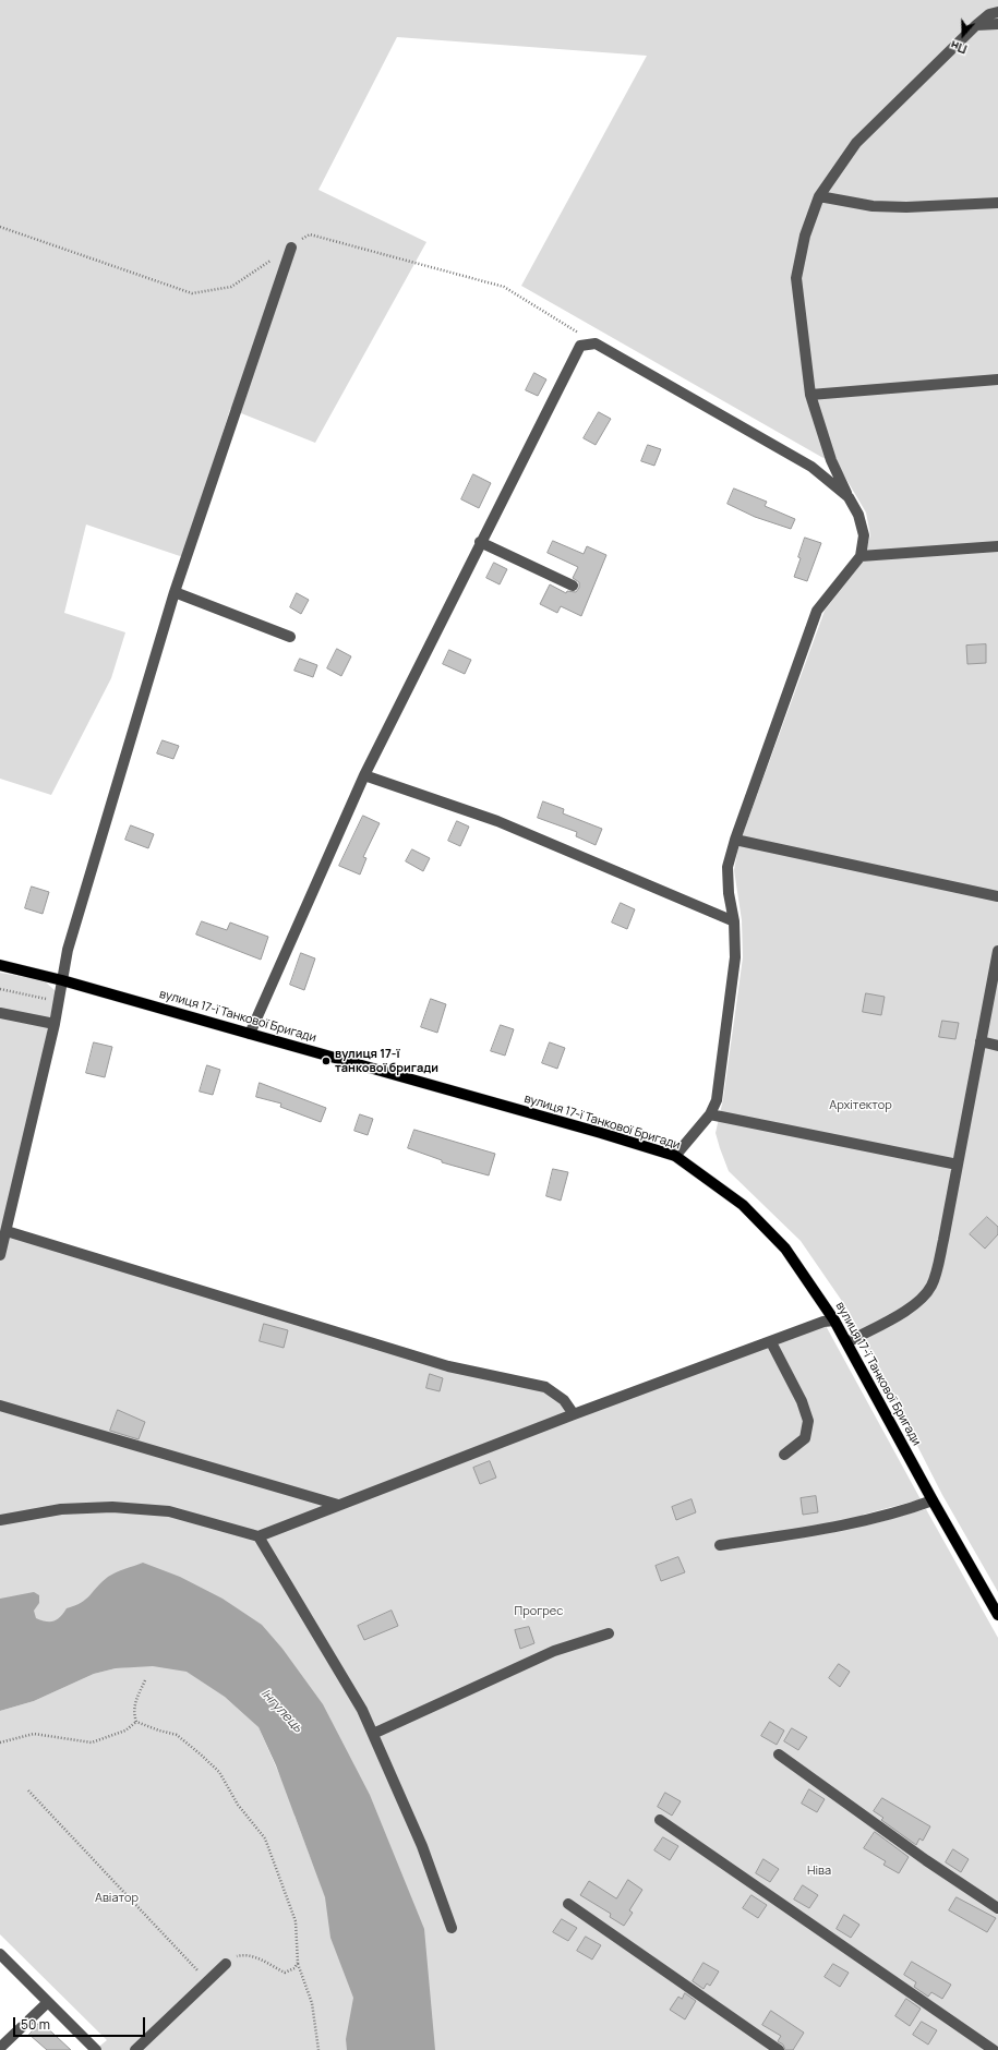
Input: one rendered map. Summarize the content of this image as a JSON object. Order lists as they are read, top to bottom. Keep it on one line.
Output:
{"streets":{"main road":["вулиця 17-ї Танкової Бригади"]},"water":["Інгулець"],"parks":["Архітектор","Прогрес","Ніва","Авіатор"],"places":["вулиця 17-ї танкової бригади"],"scale_bar":"50 m","north":"bottom"}
